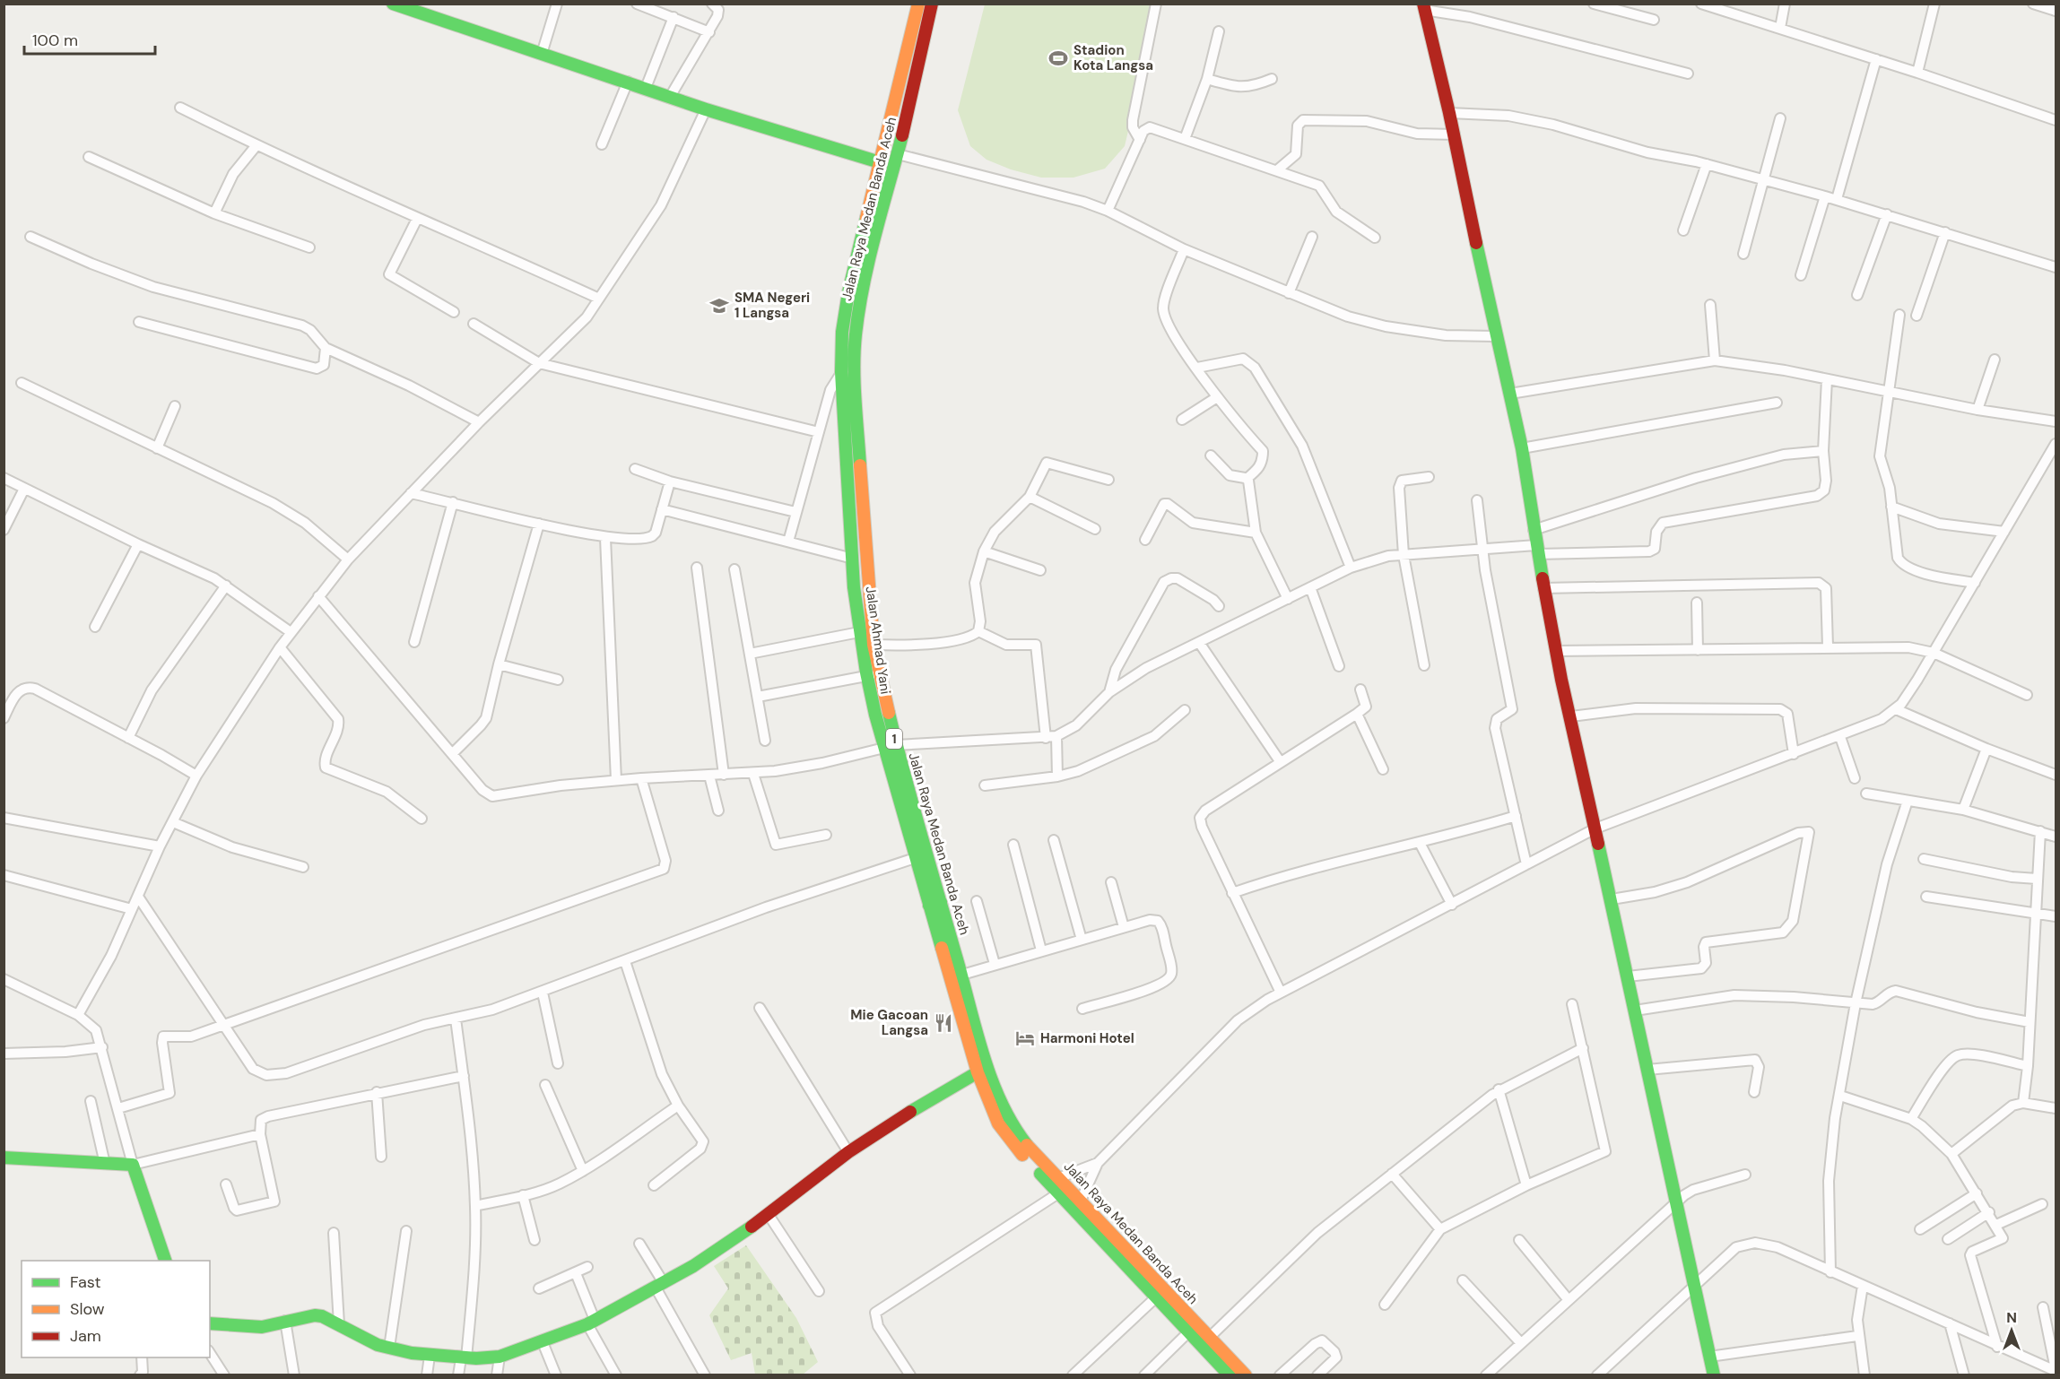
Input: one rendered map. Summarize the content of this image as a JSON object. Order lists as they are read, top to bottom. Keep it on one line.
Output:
{"streets":{"main road":["Jalan Raya Medan Banda Aceh","Jalan Ahmad Yani","1"]},"crossings":[["Jalan Raya Medan Banda Aceh","Jalan Ahmad Yani"]],"places":{"sports":["Stadion Kota Langsa"],"school or university":["SMA Negeri 1 Langsa"],"restaurant":["Mie Gacoan Langsa"],"hotel":["Harmoni Hotel"]},"legend":["Fast","Slow","Jam"],"scale_bar":"100 m","north":"top"}
